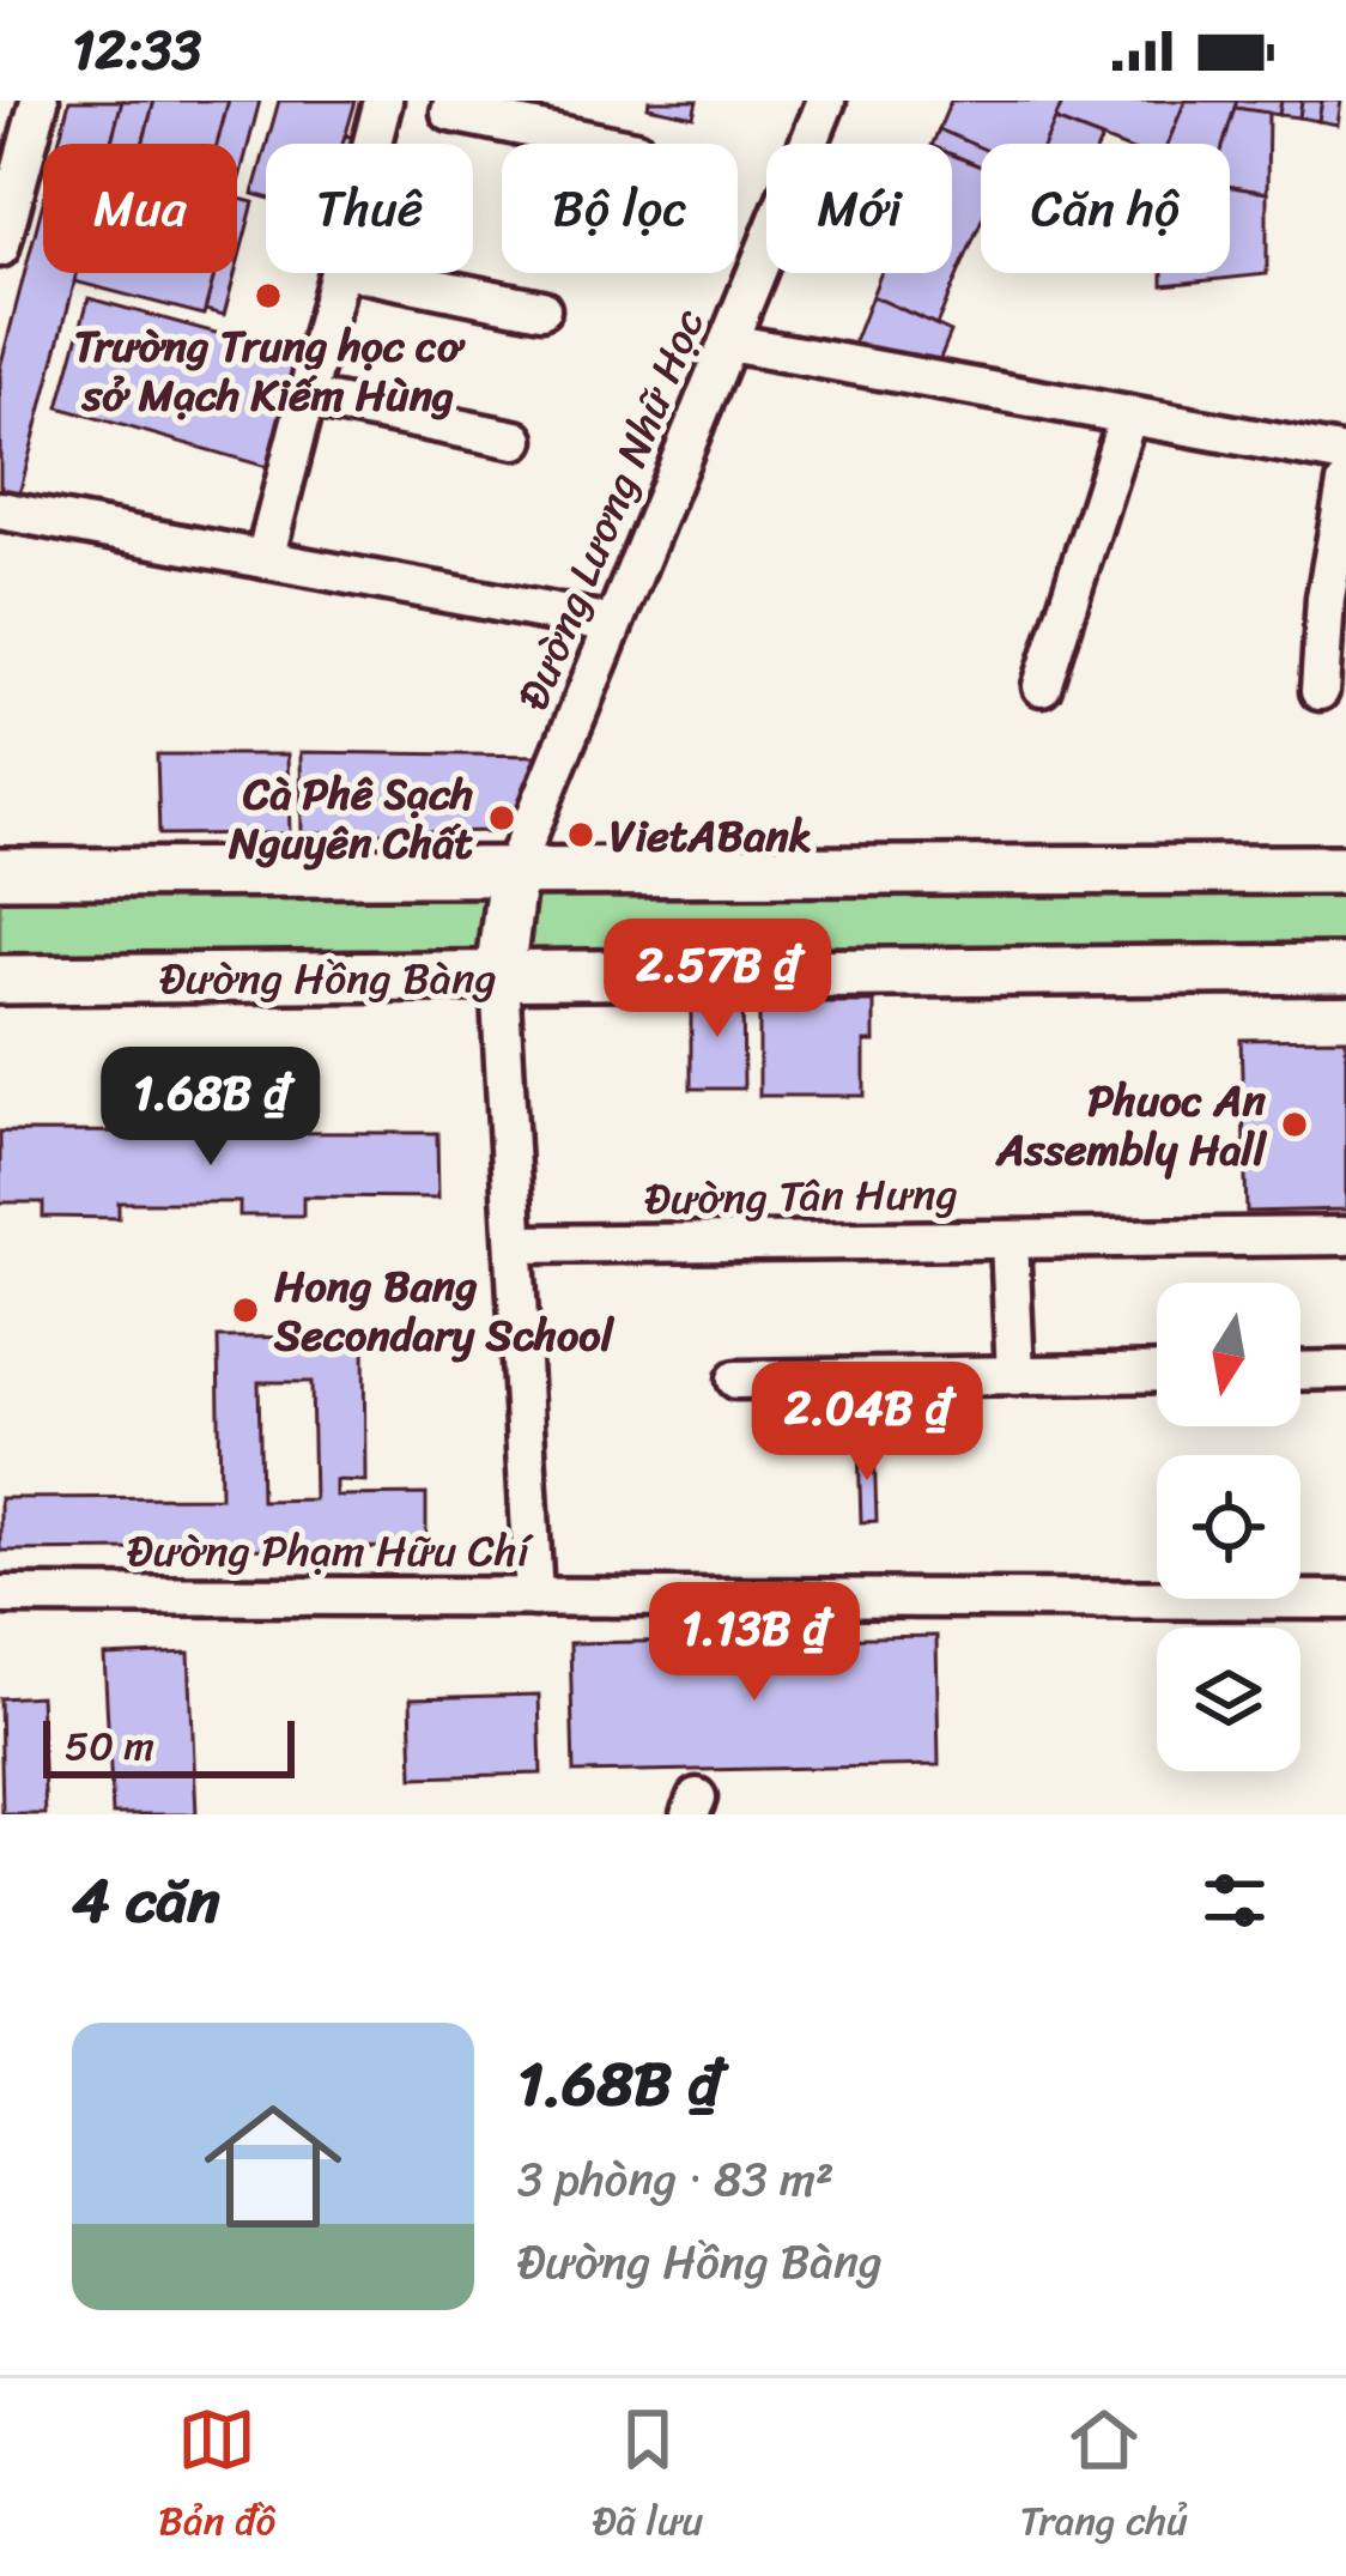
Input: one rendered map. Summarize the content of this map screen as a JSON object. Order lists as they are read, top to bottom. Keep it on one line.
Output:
{"streets":{"main road":["Đường Hồng Bàng"],"street":["Đường Lương Nhữ Học","Đường Tân Hưng","Đường Phạm Hữu Chí"]},"places":["Trường Trung học cơ sở Mạch Kiếm Hùng","Cà Phê Sạch Nguyên Chất","VietABank","Phuoc An Assembly Hall","Hong Bang Secondary School"],"scale_bar":"50 m","north":"bottom","page":{"status":"12:33","chip":["Mua","Thuê","Bộ lọc","Mới","Căn hộ"],"price":["2.57B ₫","1.68B ₫","2.04B ₫","1.13B ₫"],"scale":"50 m","heading":"4 căn","list":[{"name":"1.68B ₫","note":"3 phòng · 83 m² · Đường Hồng Bàng"}],"tabs":["Bản đồ","Đã lưu","Trang chủ"]}}
